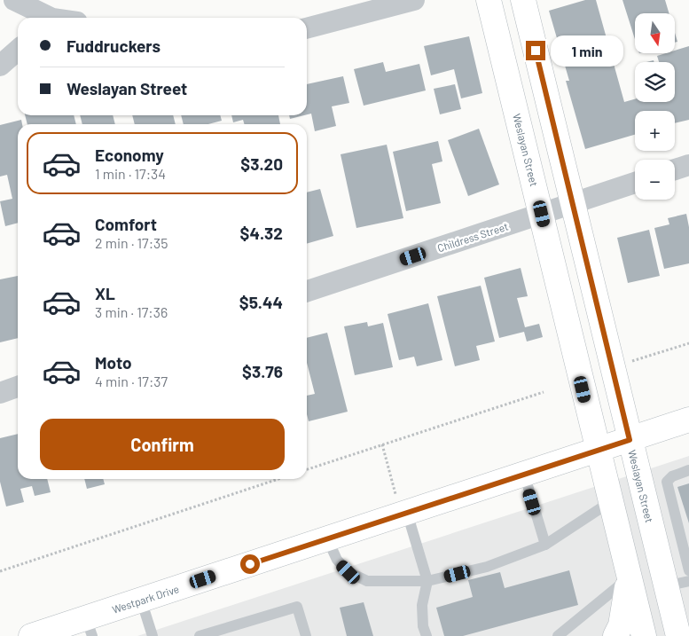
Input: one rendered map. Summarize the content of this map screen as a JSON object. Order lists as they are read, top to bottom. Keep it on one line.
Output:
{"streets":{"main road":["Weslayan Street","Westpark Drive"],"street":["Childress Street"]},"crossings":[["Weslayan Street","Childress Street"],["Weslayan Street","Westpark Drive"]],"north":"bottom","page":{"map_buttons":["+","−"],"banner":["Fuddruckers","Weslayan Street"],"bubble":"1 min","list":[{"name":"Economy","note":"1 min · 17:34","value":"$3.20"},{"name":"Comfort","note":"2 min · 17:35","value":"$4.32"},{"name":"XL","note":"3 min · 17:36","value":"$5.44"},{"name":"Moto","note":"4 min · 17:37","value":"$3.76"}],"buttons":"Confirm"}}
